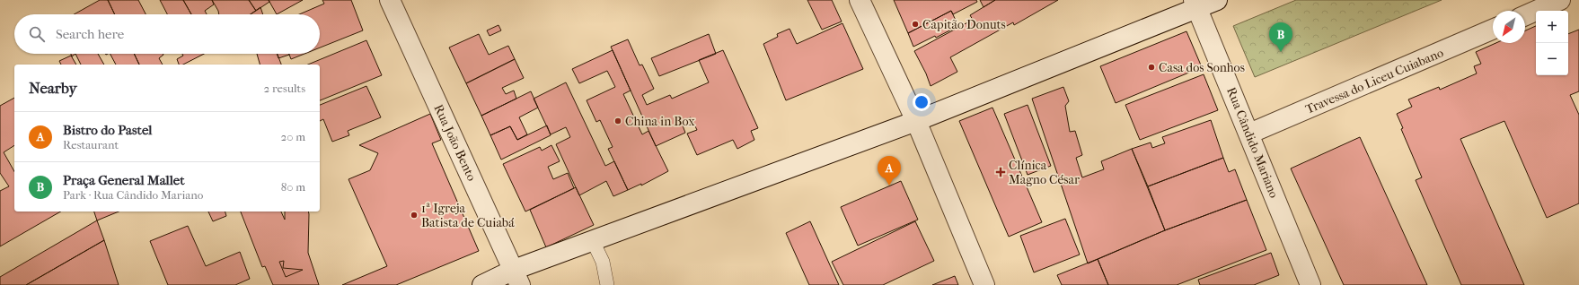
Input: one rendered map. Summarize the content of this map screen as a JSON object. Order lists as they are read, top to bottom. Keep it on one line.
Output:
{"streets":{"street":["Travessa do Liceu Cuiabano","Rua João Bento","Rua Cândido Mariano"]},"crossings":[["Travessa do Liceu Cuiabano","Rua Cândido Mariano"]],"places":{"other":["Capitão Donuts","Casa dos Sonhos","China in Box","1ª Igreja Batista de Cuiabá"],"health":["Clínica Magno César"]},"north":"bottom left","page":{"map_buttons":["+","−"],"search":"Search here","pins":["B","A"],"heading":["Nearby","2 results"],"list":[{"mark":"A","name":"Bistro do Pastel","note":"Restaurant","value":"20 m"},{"mark":"B","name":"Praça General Mallet","note":"Park · Rua Cândido Mariano","value":"80 m"}]}}
